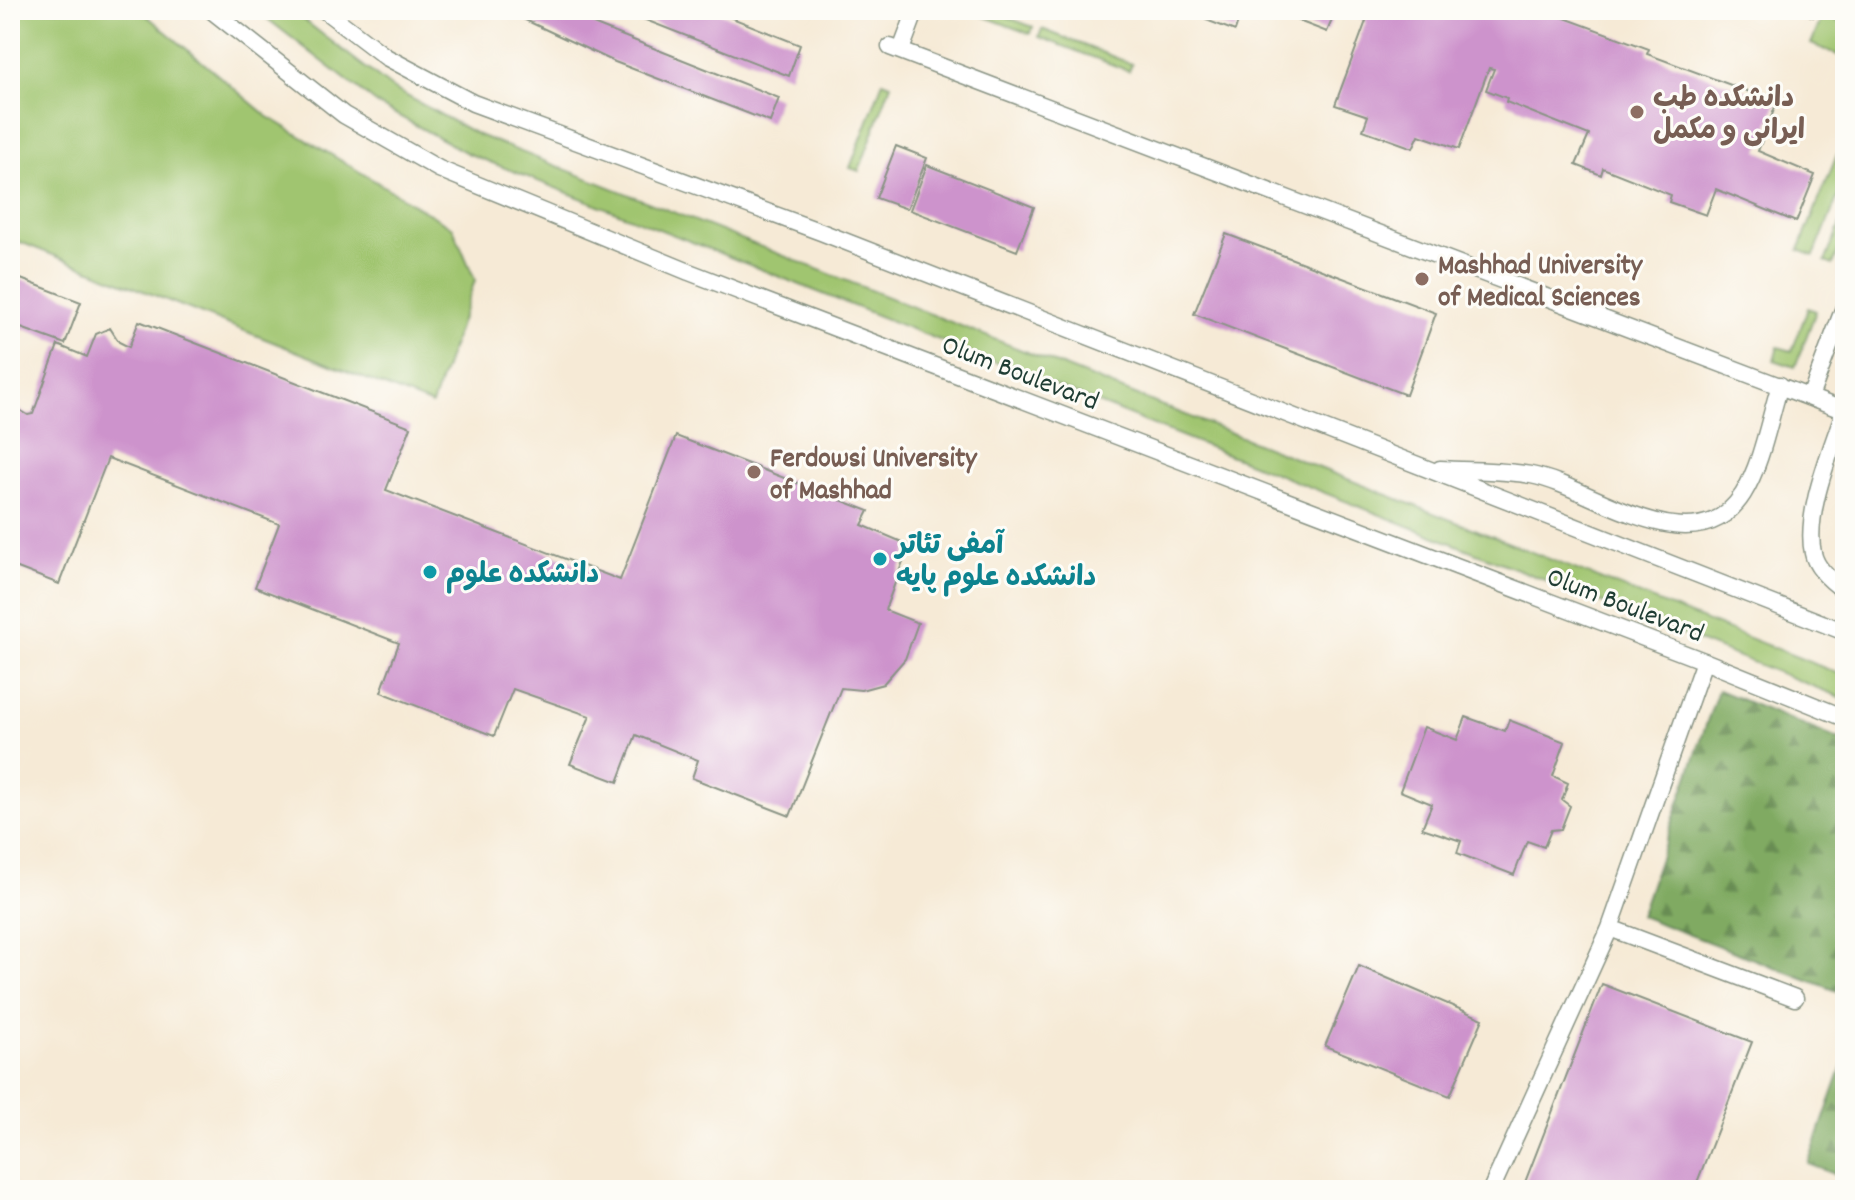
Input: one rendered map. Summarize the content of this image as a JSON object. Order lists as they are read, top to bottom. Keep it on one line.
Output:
{"streets":{"lane":["Olum Boulevard"]},"places":["دانشکده طب ایرانی و مکمل","Mashhad University of Medical Sciences","Ferdowsi University of Mashhad","آمفی تئاتر دانشکده علوم پایه","دانشکده علوم"]}
